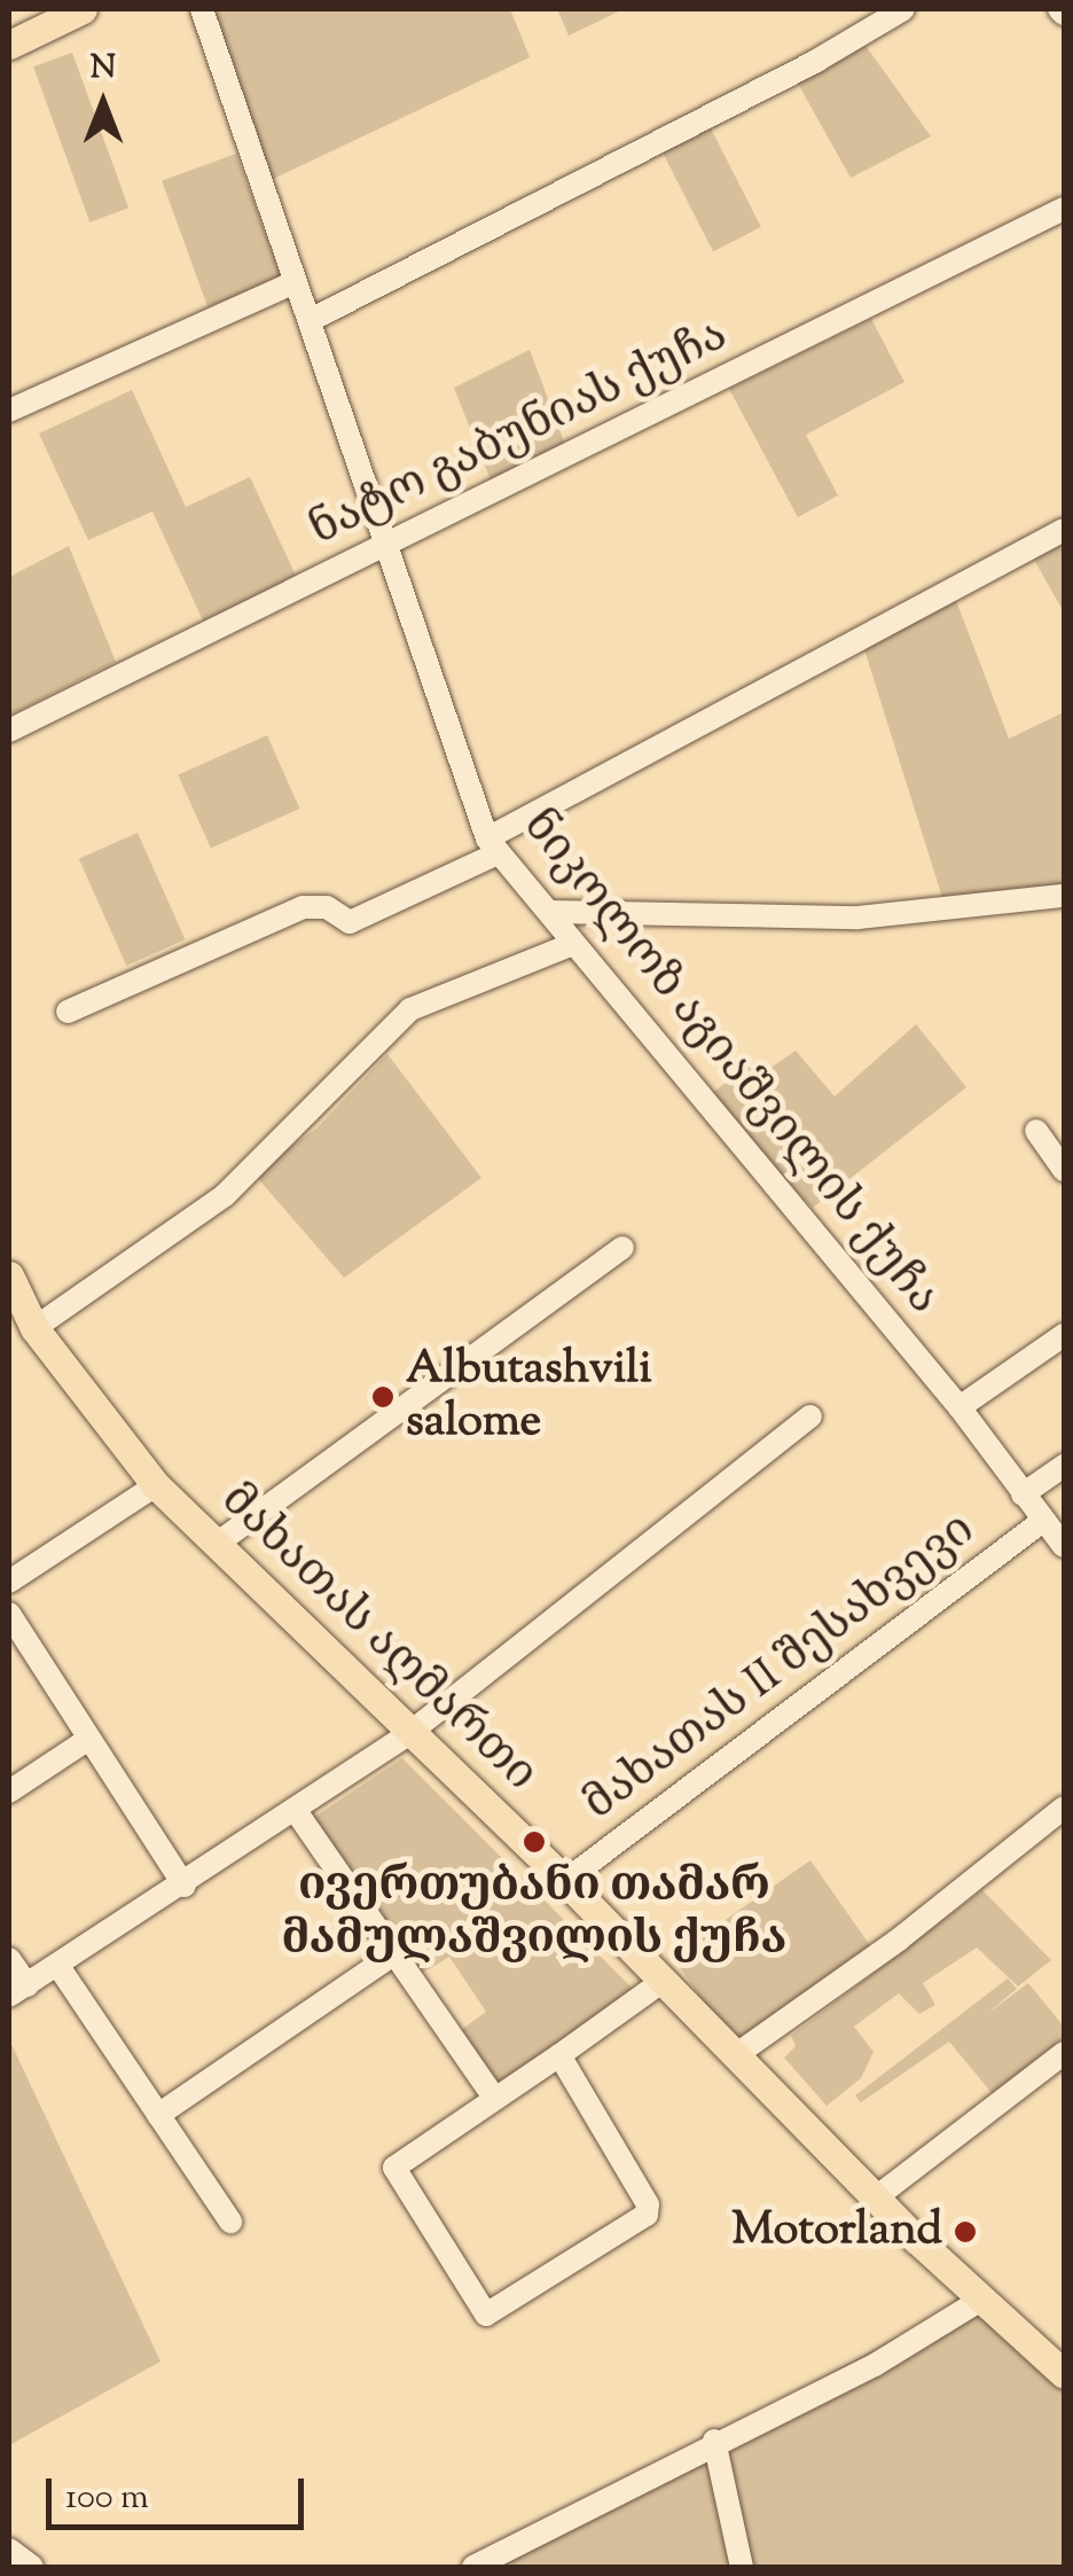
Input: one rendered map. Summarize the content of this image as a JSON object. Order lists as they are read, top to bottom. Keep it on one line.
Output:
{"streets":{"main road":["მახათას აღმართი"],"street":["ნატო გაბუნიას ქუჩა","ნიკოლოზ აგიაშვილის ქუჩა","მახათას II შესახვევი"]},"crossings":[["ნატო გაბუნიას ქუჩა","ნიკოლოზ აგიაშვილის ქუჩა"],["ნიკოლოზ აგიაშვილის ქუჩა","მახათას II შესახვევი"],["მახათას აღმართი","მახათას II შესახვევი"]],"places":["Albutashvili salome","ივერთუბანი თამარ მამულაშვილის ქუჩა","Motorland"],"scale_bar":"100 m","north":"top"}
